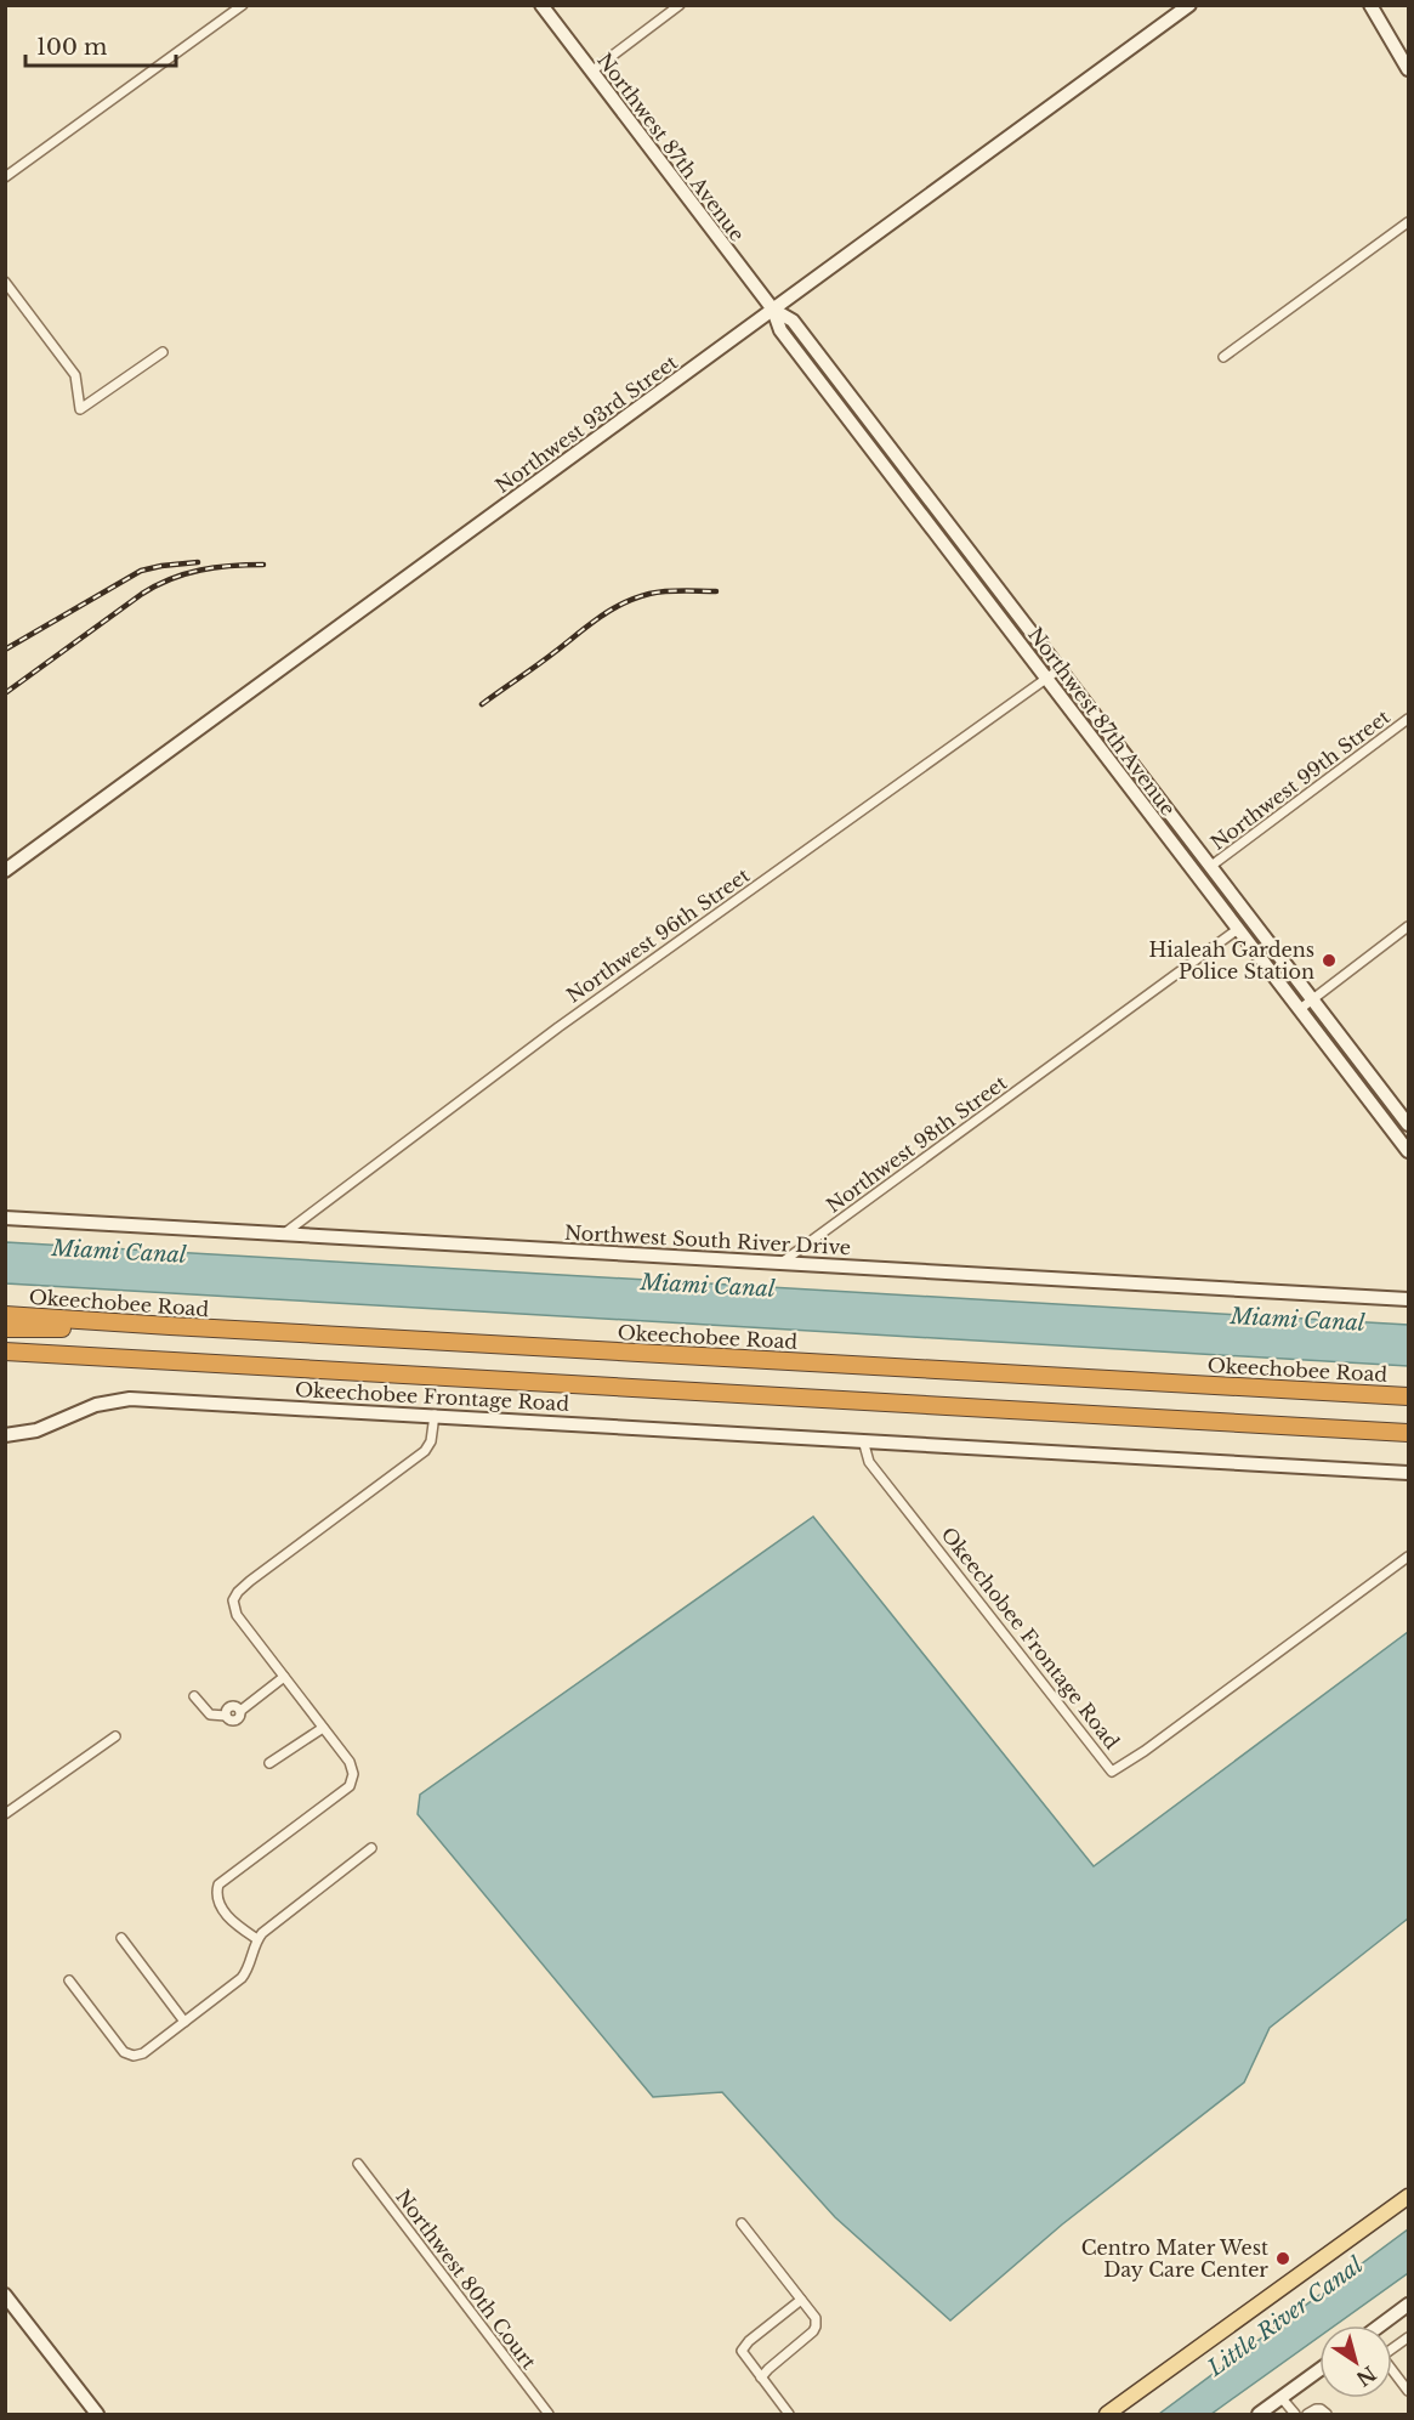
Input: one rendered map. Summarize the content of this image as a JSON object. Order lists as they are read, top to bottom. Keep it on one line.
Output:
{"streets":{"highway":["Okeechobee Road"],"street":["Northwest 87th Avenue","Northwest 93rd Street","Northwest 99th Street","Northwest 96th Street","Northwest 98th Street","Northwest South River Drive","Okeechobee Frontage Road","Northwest 80th Court"]},"crossings":[["Northwest 87th Avenue","Northwest 93rd Street"],["Northwest 87th Avenue","Northwest 99th Street"],["Northwest 87th Avenue","Northwest 96th Street"],["Northwest 87th Avenue","Northwest 98th Street"],["Northwest 96th Street","Northwest South River Drive"],["Northwest 98th Street","Northwest South River Drive"]],"water":["Miami Canal","Little River Canal"],"places":["Hialeah Gardens Police Station","Centro Mater West Day Care Center"],"scale_bar":"100 m","north":"bottom right"}
